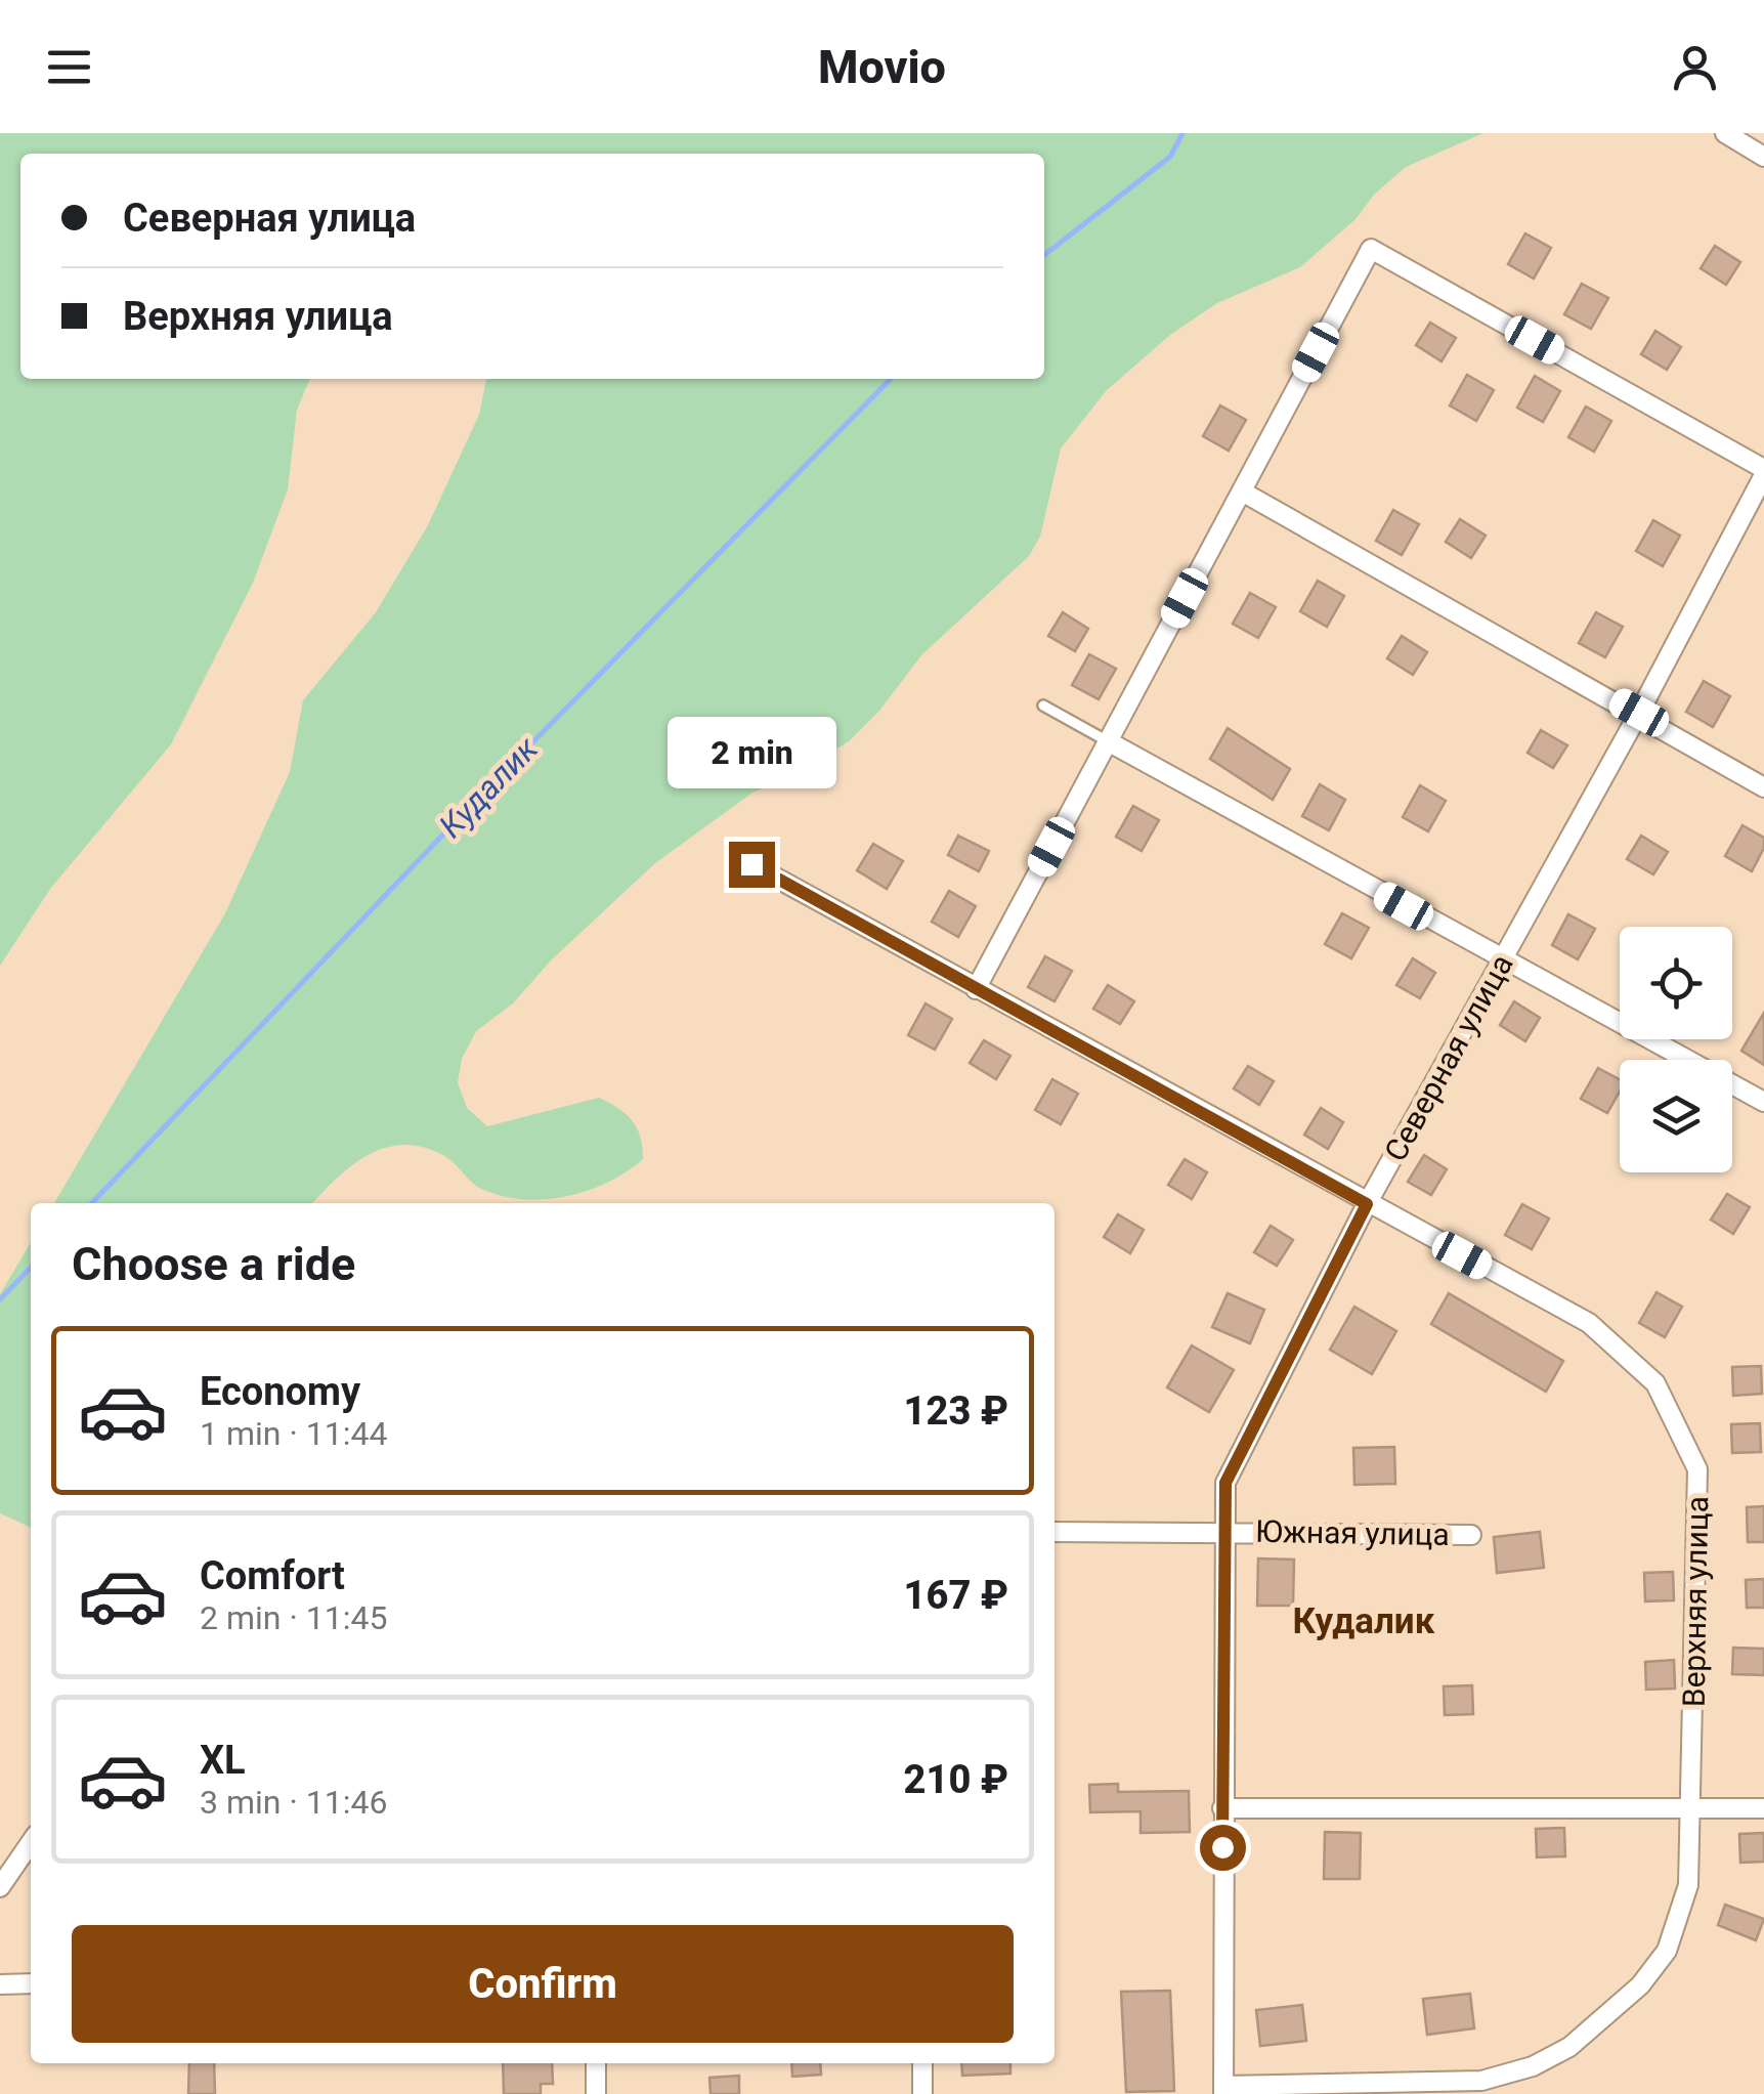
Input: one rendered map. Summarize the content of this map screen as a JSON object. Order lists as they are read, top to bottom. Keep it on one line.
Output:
{"streets":{"street":["Северная улица","Южная улица","Верхняя улица"]},"crossings":[["Северная улица","Южная улица"],["Северная улица","Верхняя улица"]],"districts":["Кудалик"],"water":["Кудалик"],"page":{"header":"Movio","banner":["Северная улица","Верхняя улица"],"bubble":"2 min","heading":"Choose a ride","list":[{"name":"Economy","note":"1 min · 11:44","value":"123 ₽"},{"name":"Comfort","note":"2 min · 11:45","value":"167 ₽"},{"name":"XL","note":"3 min · 11:46","value":"210 ₽"}],"buttons":"Confirm"}}
